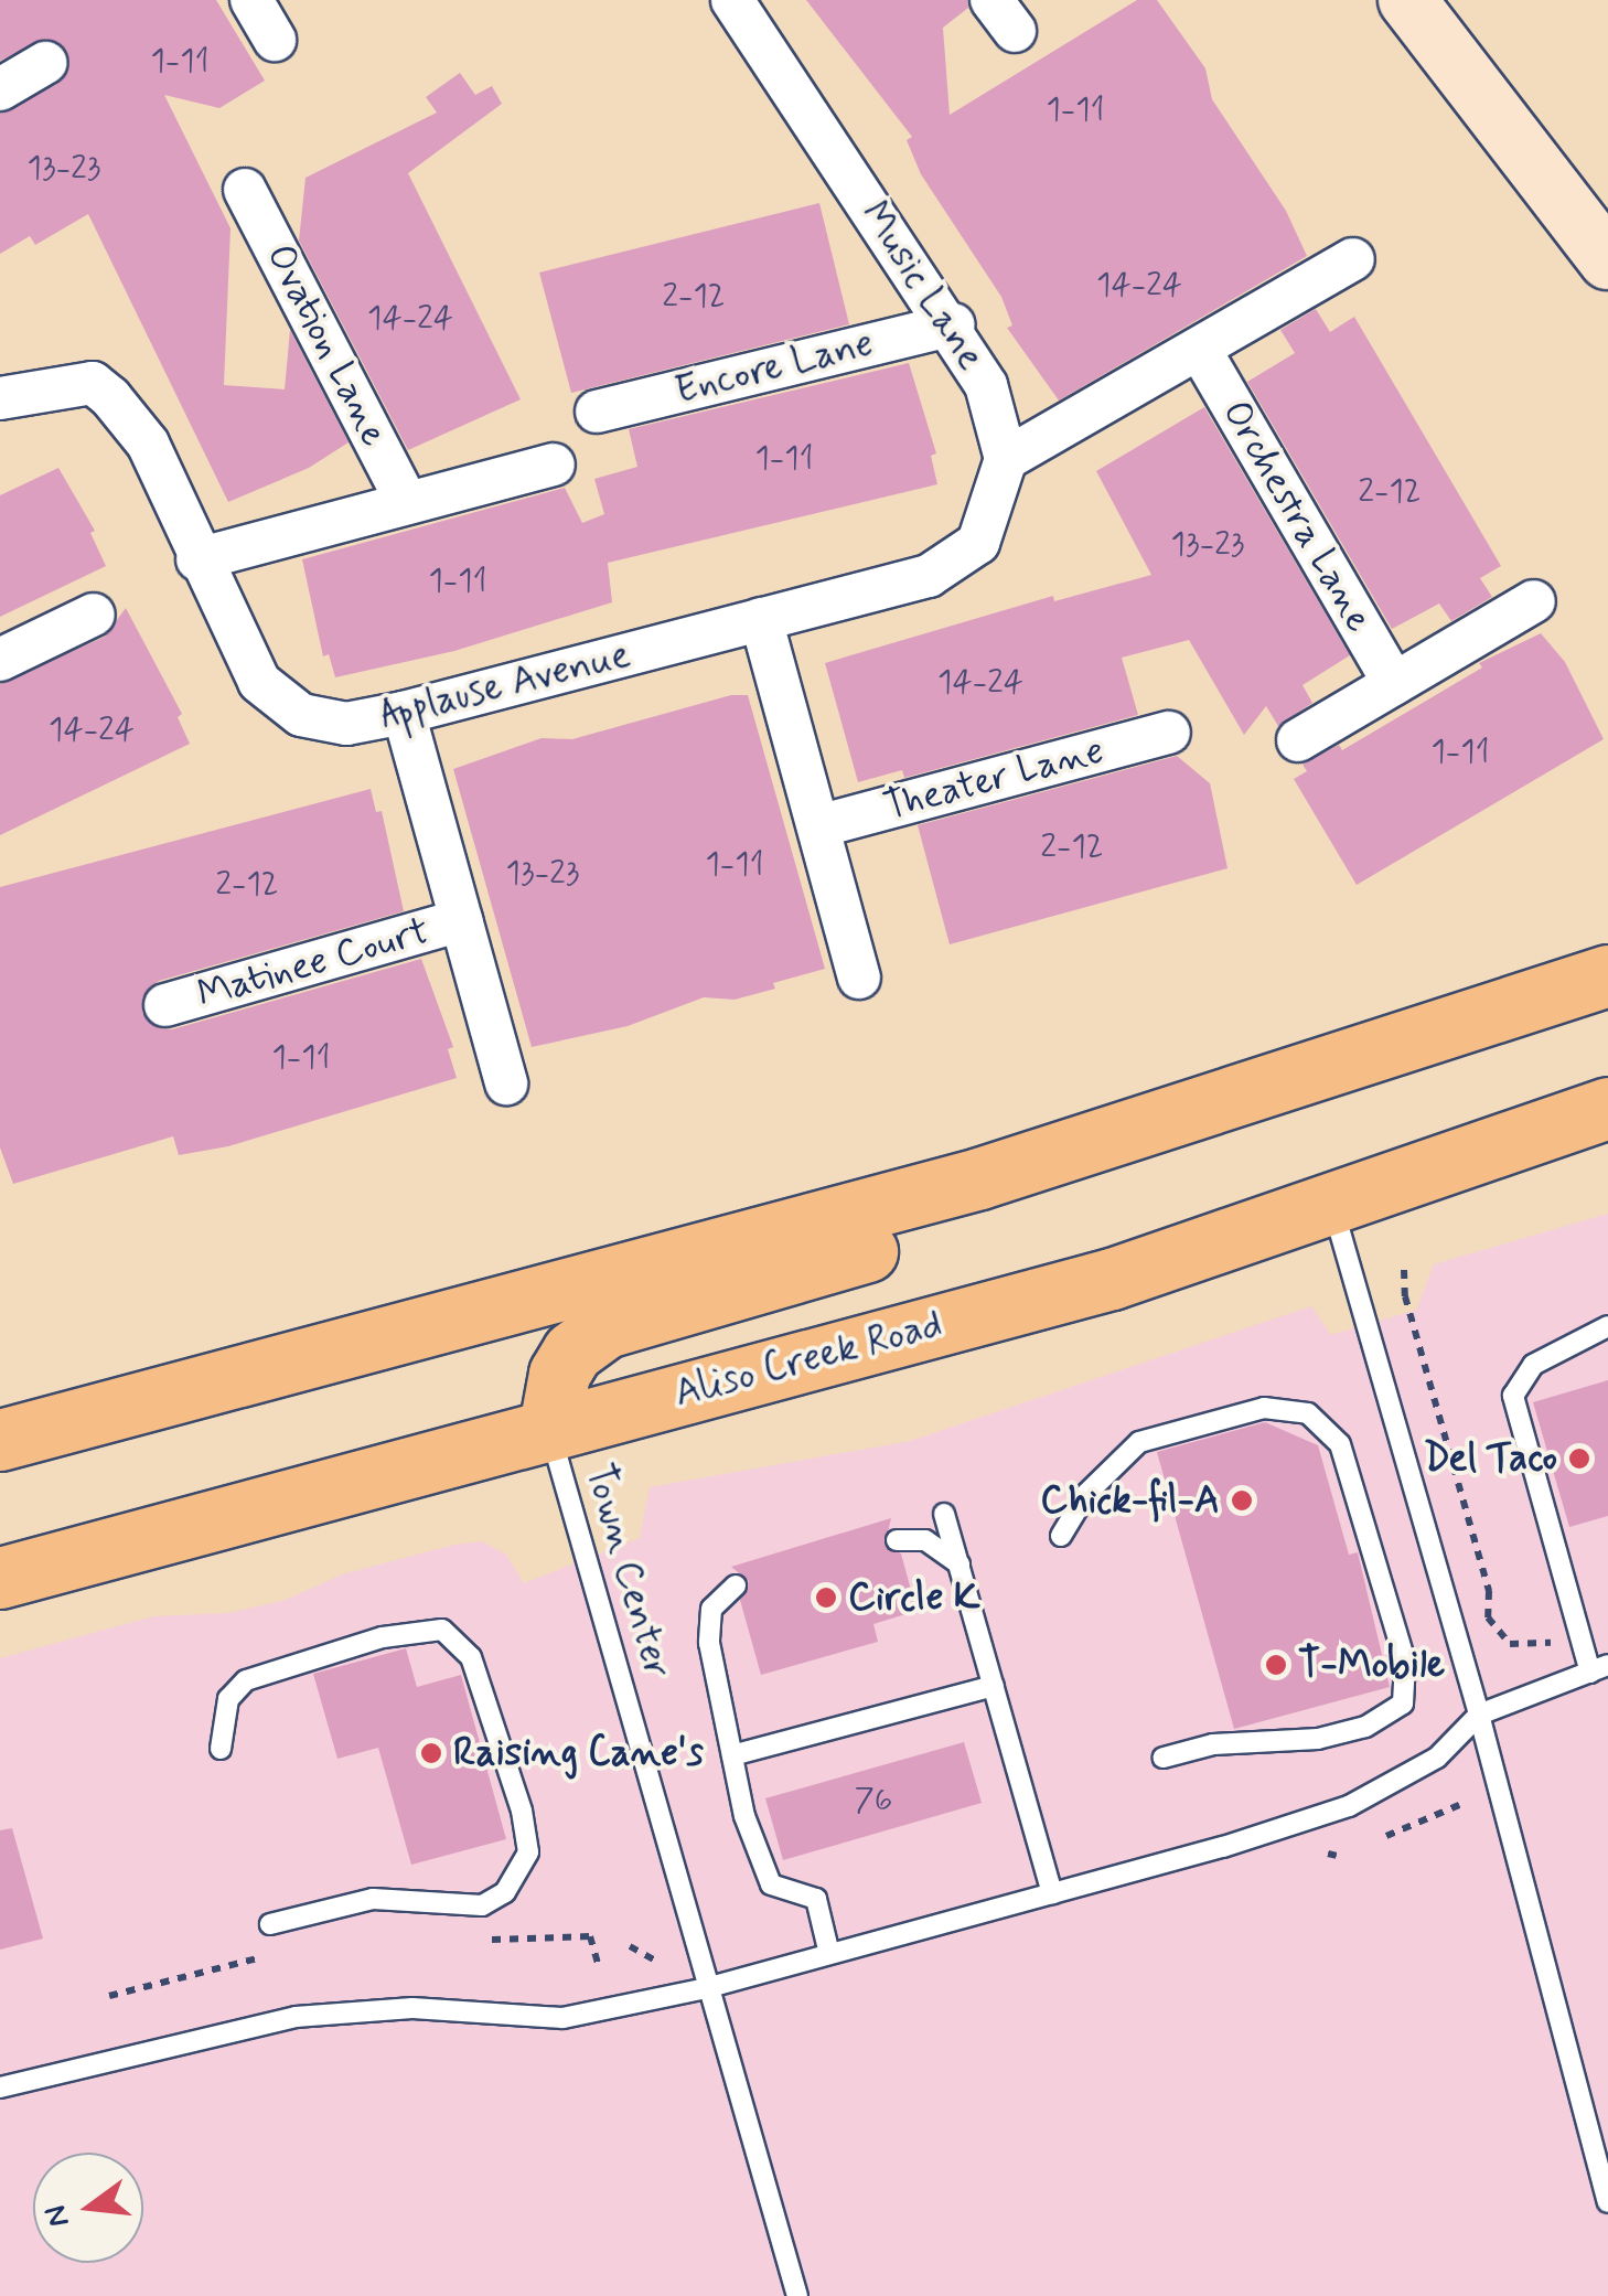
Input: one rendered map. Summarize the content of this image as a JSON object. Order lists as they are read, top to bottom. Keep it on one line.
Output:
{"streets":{"main road":["Aliso Creek Road"],"street":["Music Lane","Ovation Lane","Encore Lane","Orchestra Lane","Applause Avenue","Theater Lane","Matinee Court"],"lane":["Town Center"]},"crossings":[["Music Lane","Encore Lane"],["Music Lane","Applause Avenue"],["Applause Avenue","Matinee Court"],["Aliso Creek Road","Town Center"]],"places":["Del Taco","Chick-fil-A","Circle K","T-Mobile","Raising Cane's"],"house_numbers":["1-11","1-11","13-23","14-24","2-12","14-24","1-11","2-12","13-23","1-11","14-24","14-24","1-11","2-12","1-11","13-23","2-12","1-11","76"],"north":"left"}
